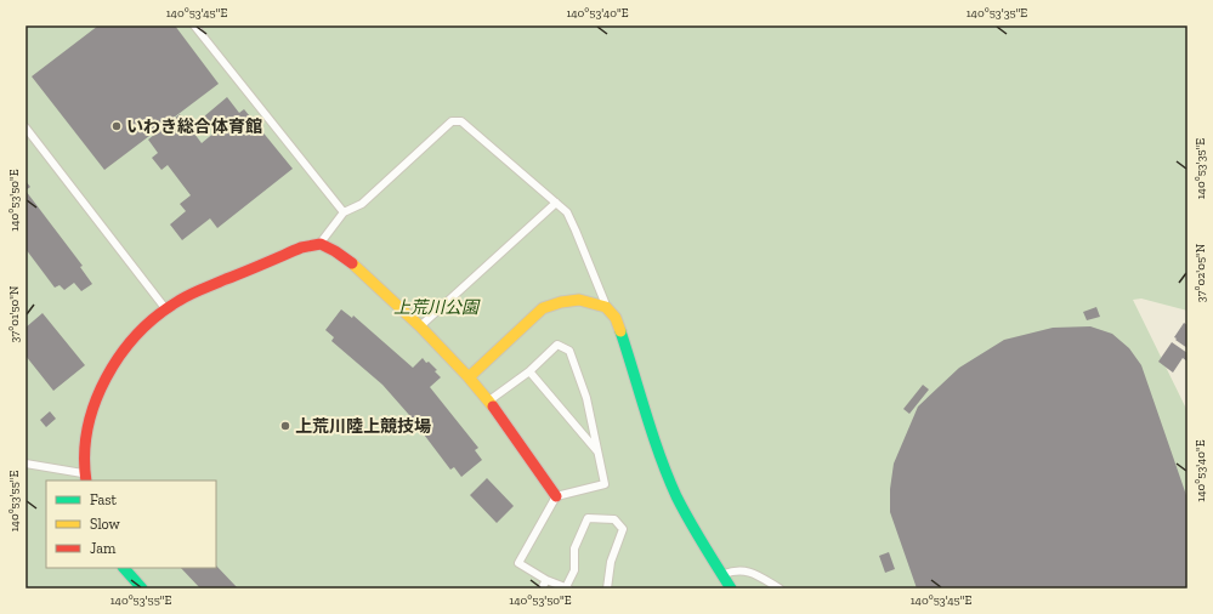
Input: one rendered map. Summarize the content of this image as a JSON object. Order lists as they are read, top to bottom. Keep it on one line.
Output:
{"parks":["上荒川公園"],"places":["いわき総合体育館","上荒川陸上競技場"],"legend":["Fast","Slow","Jam"],"coordinates":["140°53'45\"E","140°53'40\"E","140°53'35\"E","140°53'50\"E","37°02'05\"N","37°01'50\"N","140°53'55\"E"]}
